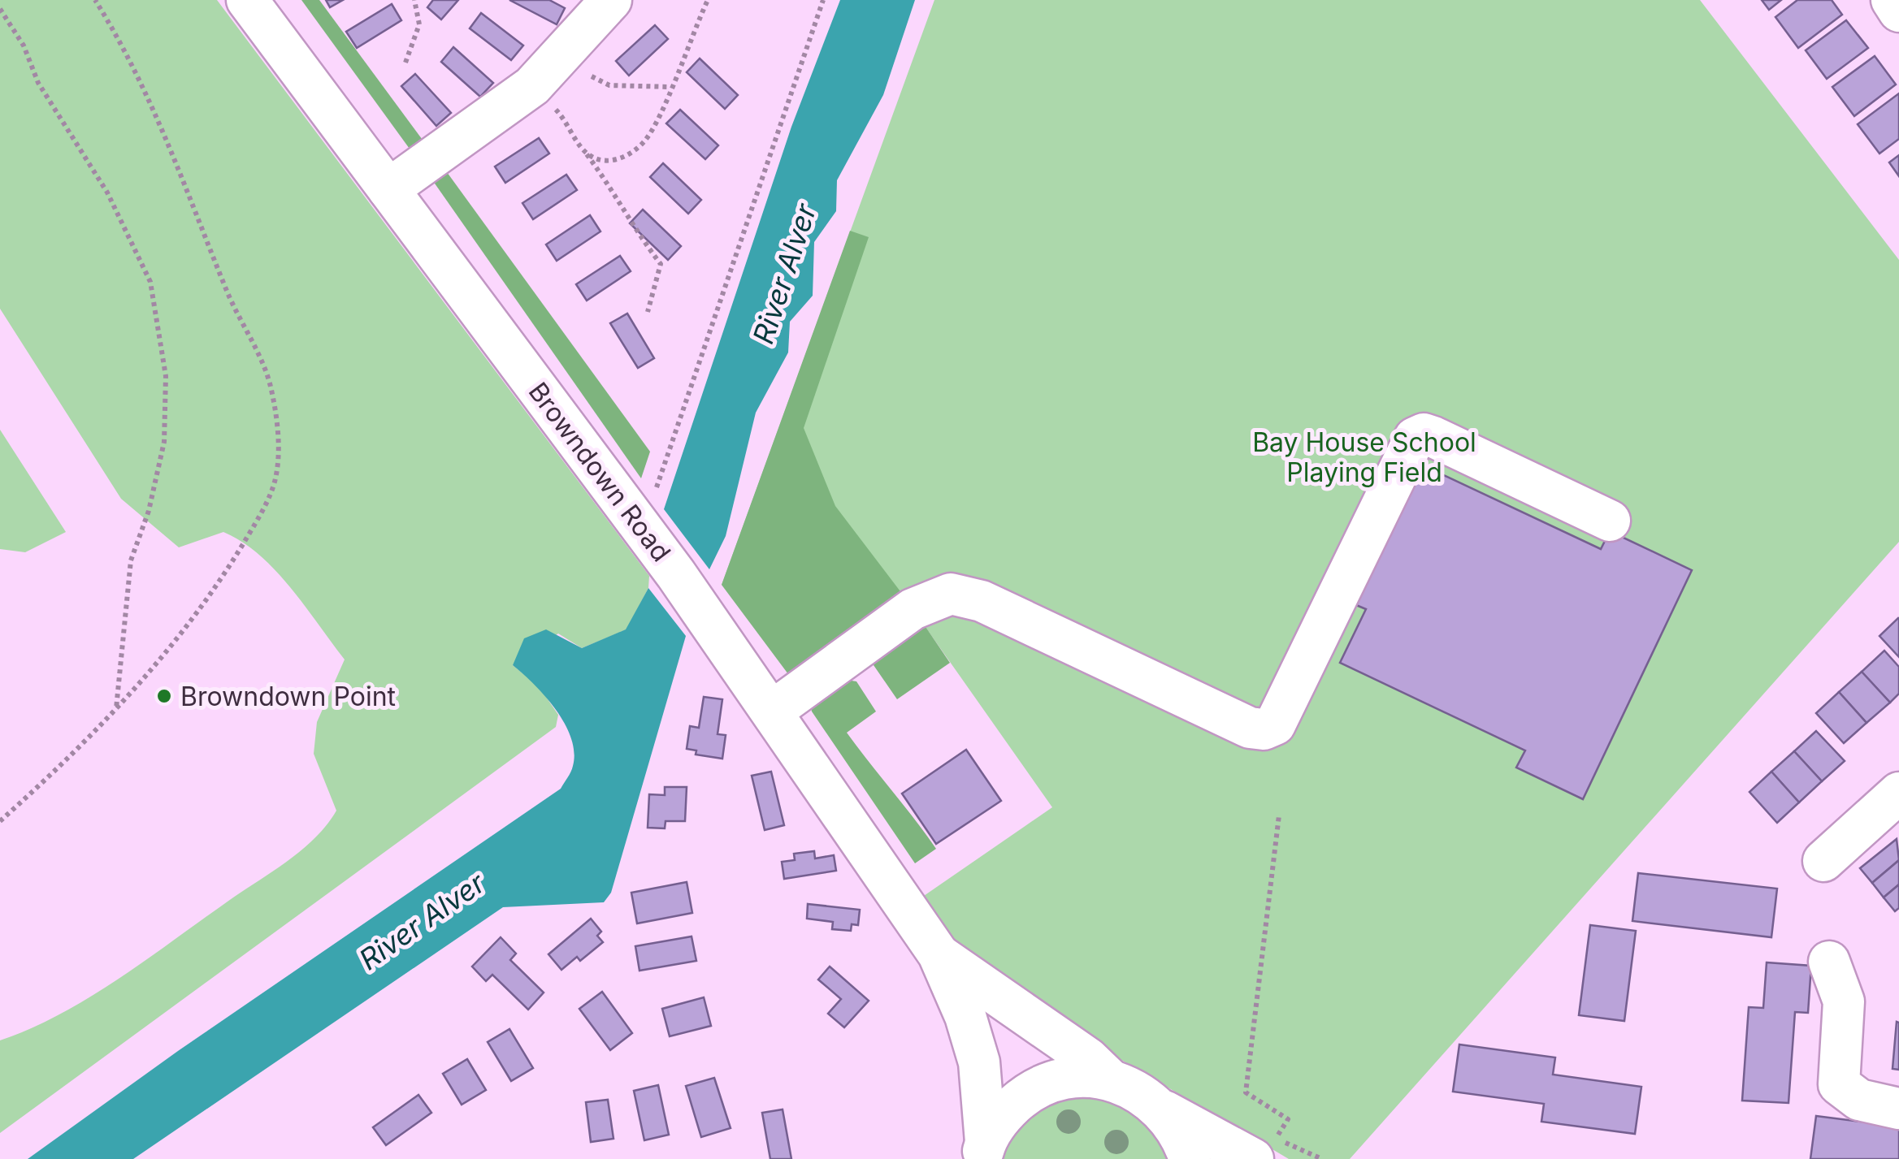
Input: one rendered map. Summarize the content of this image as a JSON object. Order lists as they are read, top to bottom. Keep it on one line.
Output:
{"streets":{"street":["Browndown Road"]},"water":["River Alver"],"parks":["Bay House School Playing Field"],"places":["Browndown Point"]}
